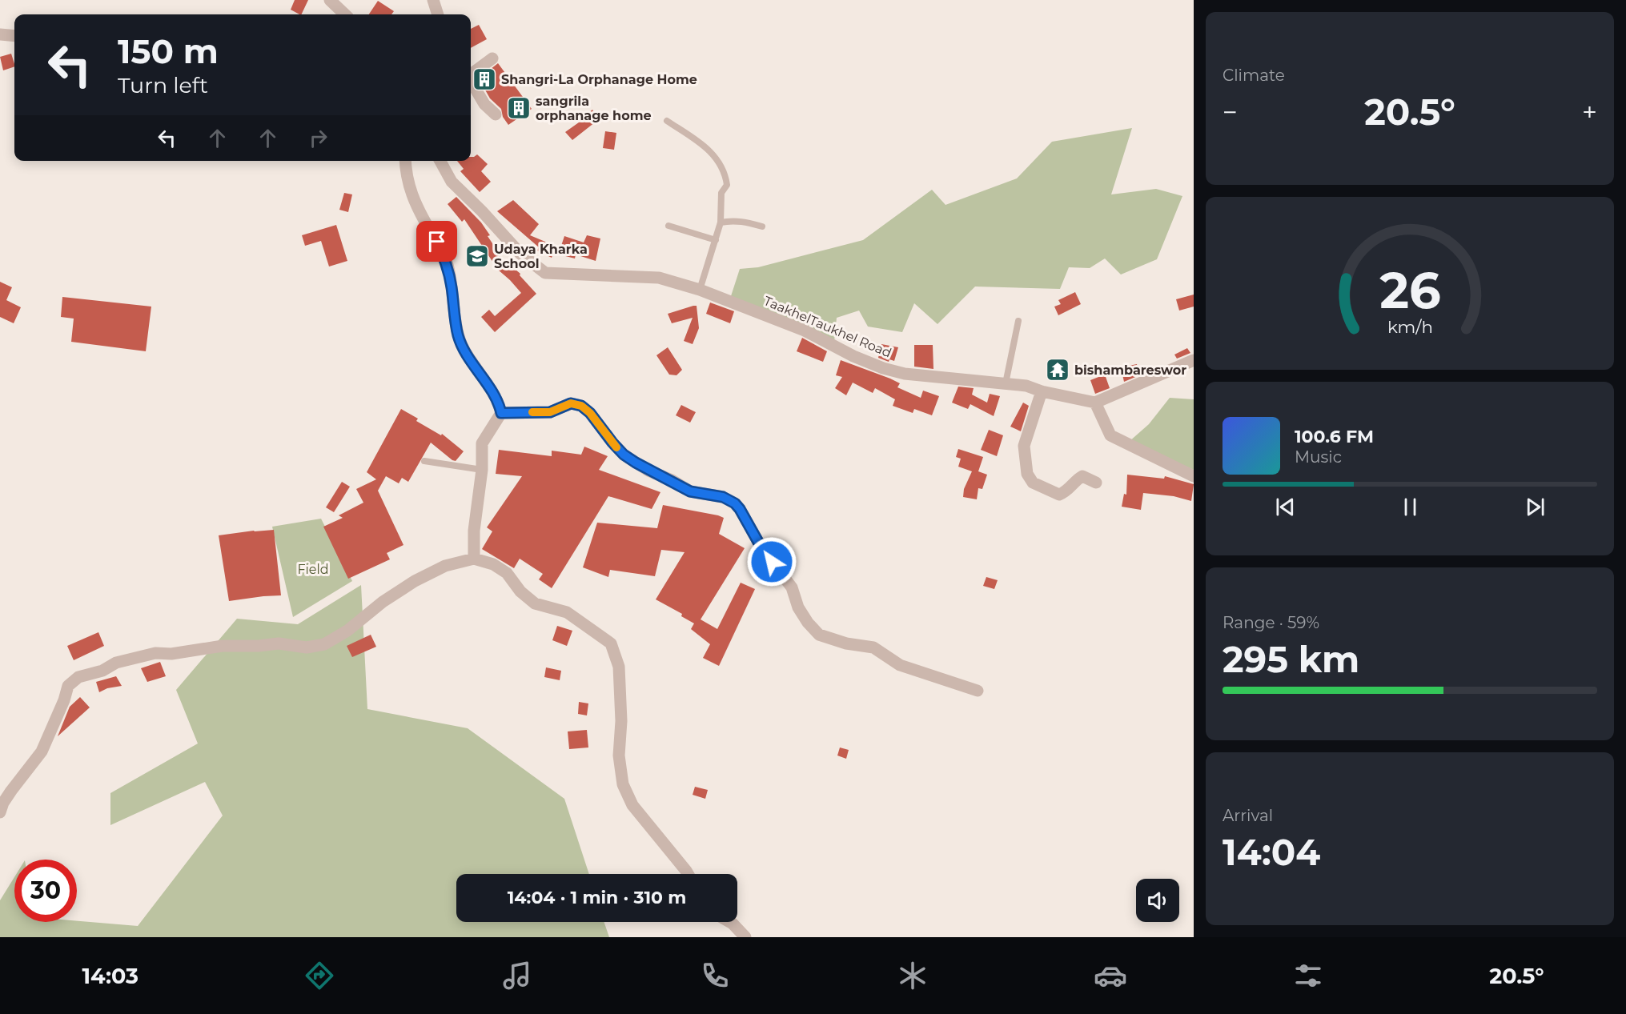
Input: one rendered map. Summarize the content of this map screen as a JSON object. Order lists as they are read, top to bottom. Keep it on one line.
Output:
{"streets":{"street":["TaakhelTaukhel Road"]},"parks":["Field"],"places":{"building":["Shangri-La Orphanage Home","sangrila orphanage home"],"school or university":["Udaya Kharka School"],"temple":["bishambareswor"]},"page":{"tile":["Climate",["Range · 59%","295 km"],["Arrival","14:04"]],"turn":["150 m","Turn left"],"heat":["−","20.5°","+"],"song":["100.6 FM","Music"],"limit":"30","trip":"14:04 · 1 min · 310 m","tabs":["14:03","20.5°"],"gauge":["26","km/h"]}}
